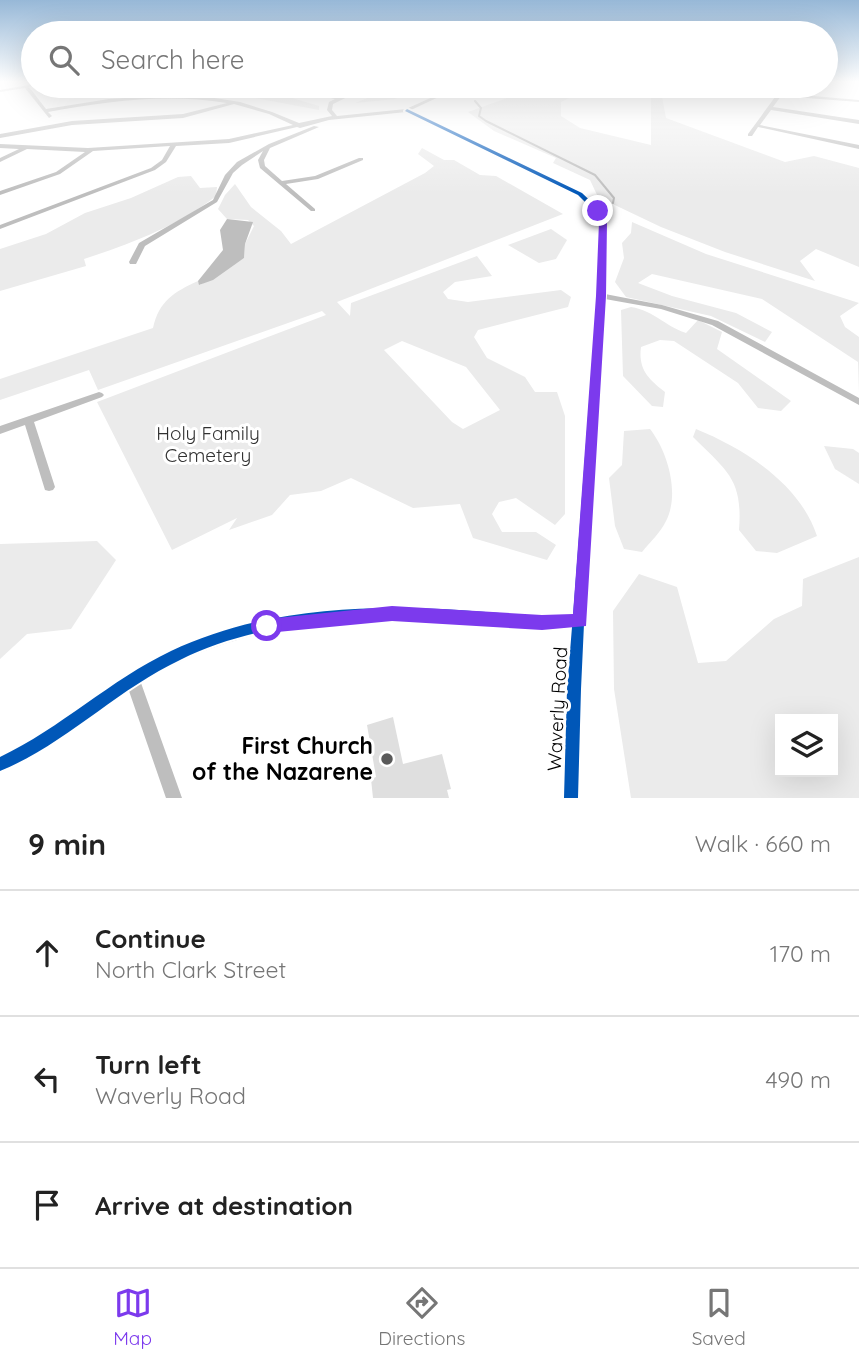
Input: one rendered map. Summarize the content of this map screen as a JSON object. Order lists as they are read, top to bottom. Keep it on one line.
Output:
{"streets":{"street":["Waverly Road"]},"parks":["Holy Family Cemetery"],"places":["First Church of the Nazarene"],"page":{"search":"Search here","heading":["9 min","Walk · 660 m"],"list":[["Continue","North Clark Street","170 m"],["Turn left","Waverly Road","490 m"],"Arrive at destination"],"nav":["Map","Directions","Saved"]}}
